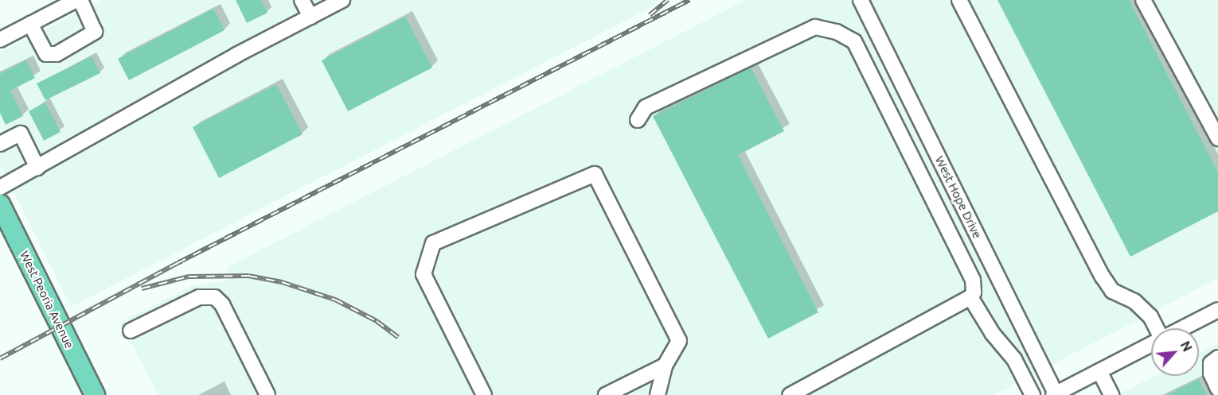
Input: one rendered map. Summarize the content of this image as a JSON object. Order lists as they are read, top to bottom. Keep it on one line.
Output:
{"streets":{"main road":["West Peoria Avenue"],"street":["West Hope Drive"]},"north":"top right"}
